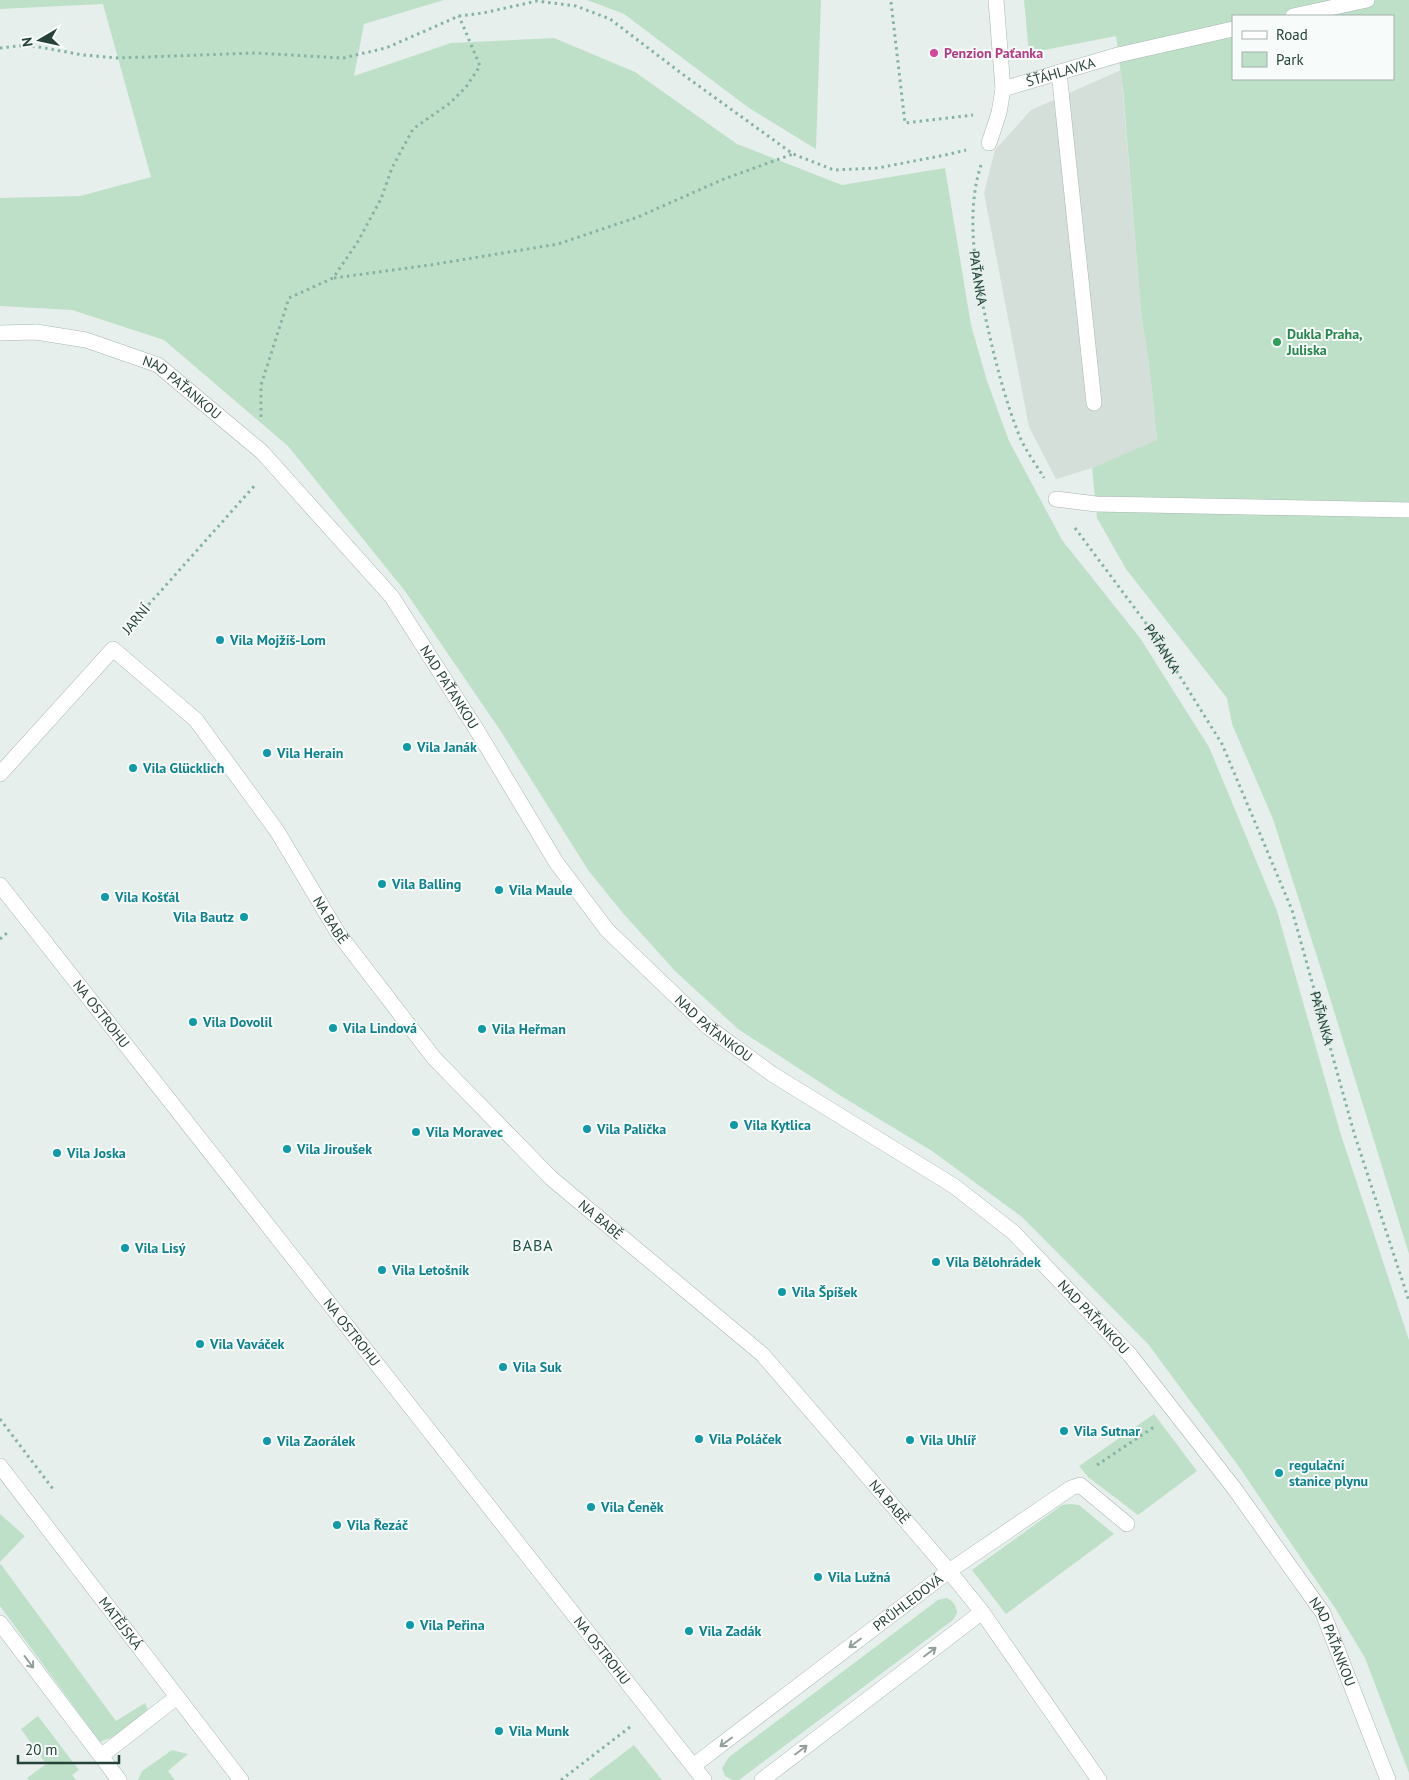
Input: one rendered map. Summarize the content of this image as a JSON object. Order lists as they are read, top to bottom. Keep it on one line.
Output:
{"streets":{"street":["ŠŤÁHLAVKA","NAD PAŤANKOU","NA BABĚ","NA OSTROHU","PRŮHLEDOVÁ","MATĚJSKÁ"],"path":["PAŤANKA","JARNÍ"]},"crossings":[["NAD PAŤANKOU","JARNÍ"],["JARNÍ","NA BABĚ"],["NA BABĚ","PRŮHLEDOVÁ"],["NA OSTROHU","PRŮHLEDOVÁ"]],"districts":["BABA"],"places":["Penzion Paťanka","Dukla Praha, Juliska","Vila Mojžíš-Lom","Vila Janák","Vila Herain","Vila Glücklich","Vila Balling","Vila Maule","Vila Košťál","Vila Bautz","Vila Dovolil","Vila Lindová","Vila Heřman","Vila Kytlica","Vila Palička","Vila Moravec","Vila Jiroušek","Vila Joska","Vila Lisý","Vila Bělohrádek","Vila Letošník","Vila Špíšek","Vila Vaváček","Vila Suk","Vila Sutnar","Vila Poláček","Vila Uhlíř","Vila Zaorálek","regulační stanice plynu","Vila Čeněk","Vila Řezáč","Vila Lužná","Vila Peřina","Vila Zadák","Vila Munk"],"legend":["Road","Park"],"scale_bar":"20 m","north":"left"}
